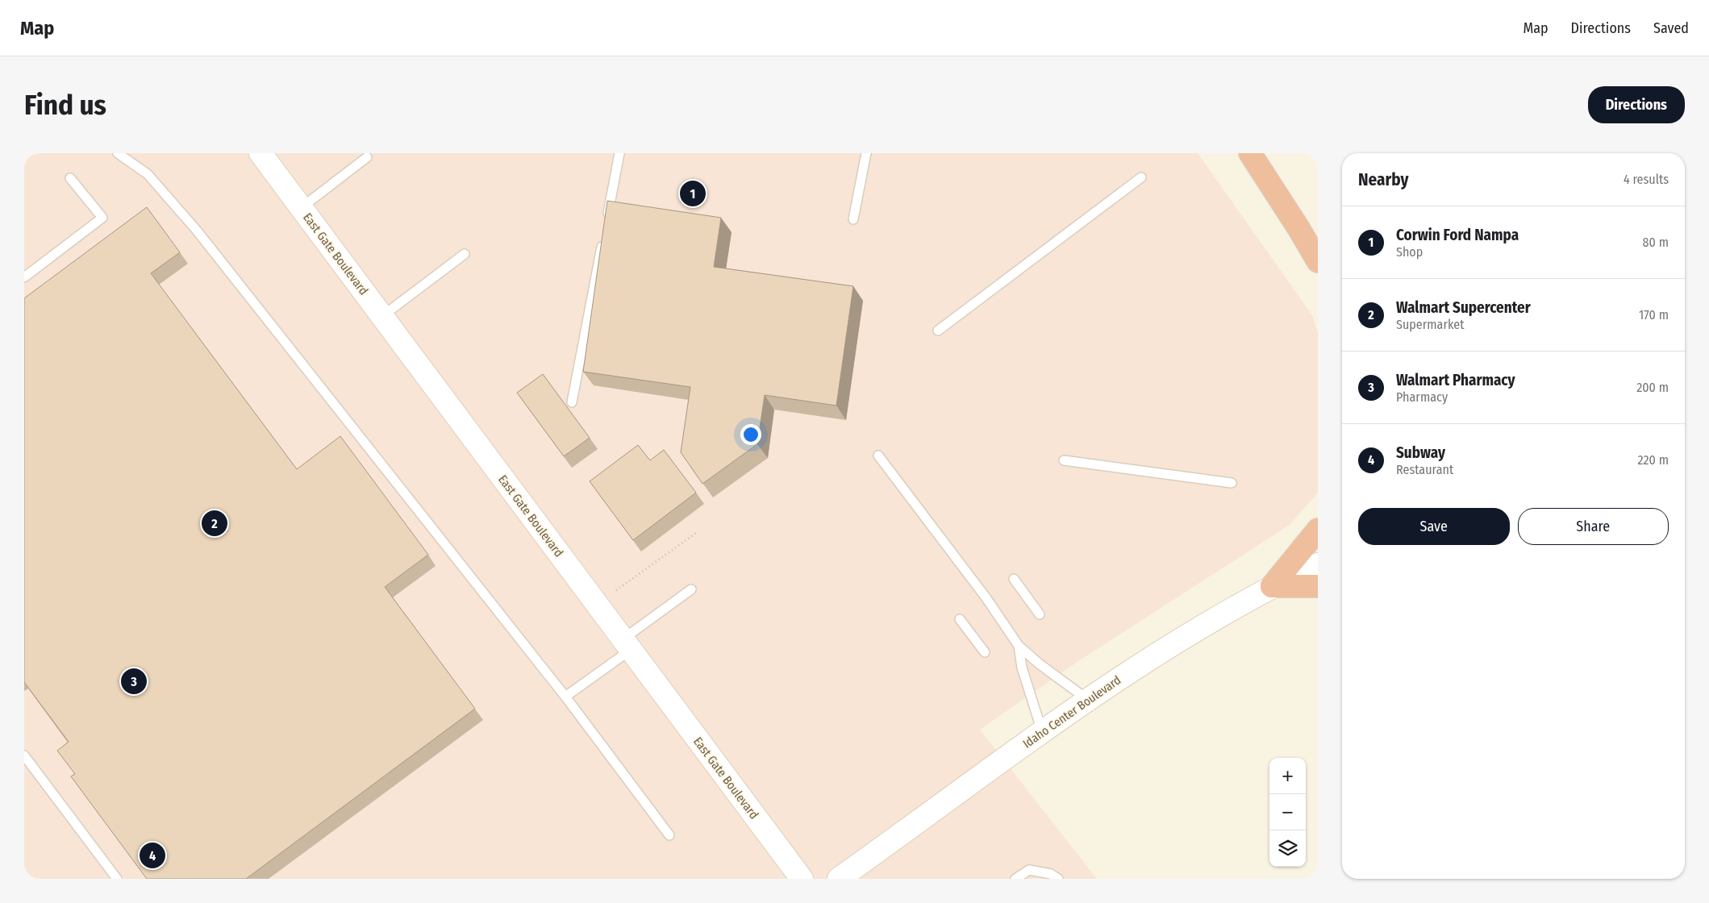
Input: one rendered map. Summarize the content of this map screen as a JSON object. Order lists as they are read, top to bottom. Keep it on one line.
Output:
{"streets":{"street":["East Gate Boulevard","Idaho Center Boulevard"]},"page":{"header":"Map","nav":["Map","Directions","Saved"],"buttons":["Directions",["Save","Share"]],"title":"Find us","heading":["Nearby","4 results"],"pins":["1","2","3","4"],"list":[{"mark":"1","name":"Corwin Ford Nampa","note":"Shop","value":"80 m"},{"mark":"2","name":"Walmart Supercenter","note":"Supermarket","value":"170 m"},{"mark":"3","name":"Walmart Pharmacy","note":"Pharmacy","value":"200 m"},{"mark":"4","name":"Subway","note":"Restaurant","value":"220 m"}],"map_buttons":["+","−"]}}
